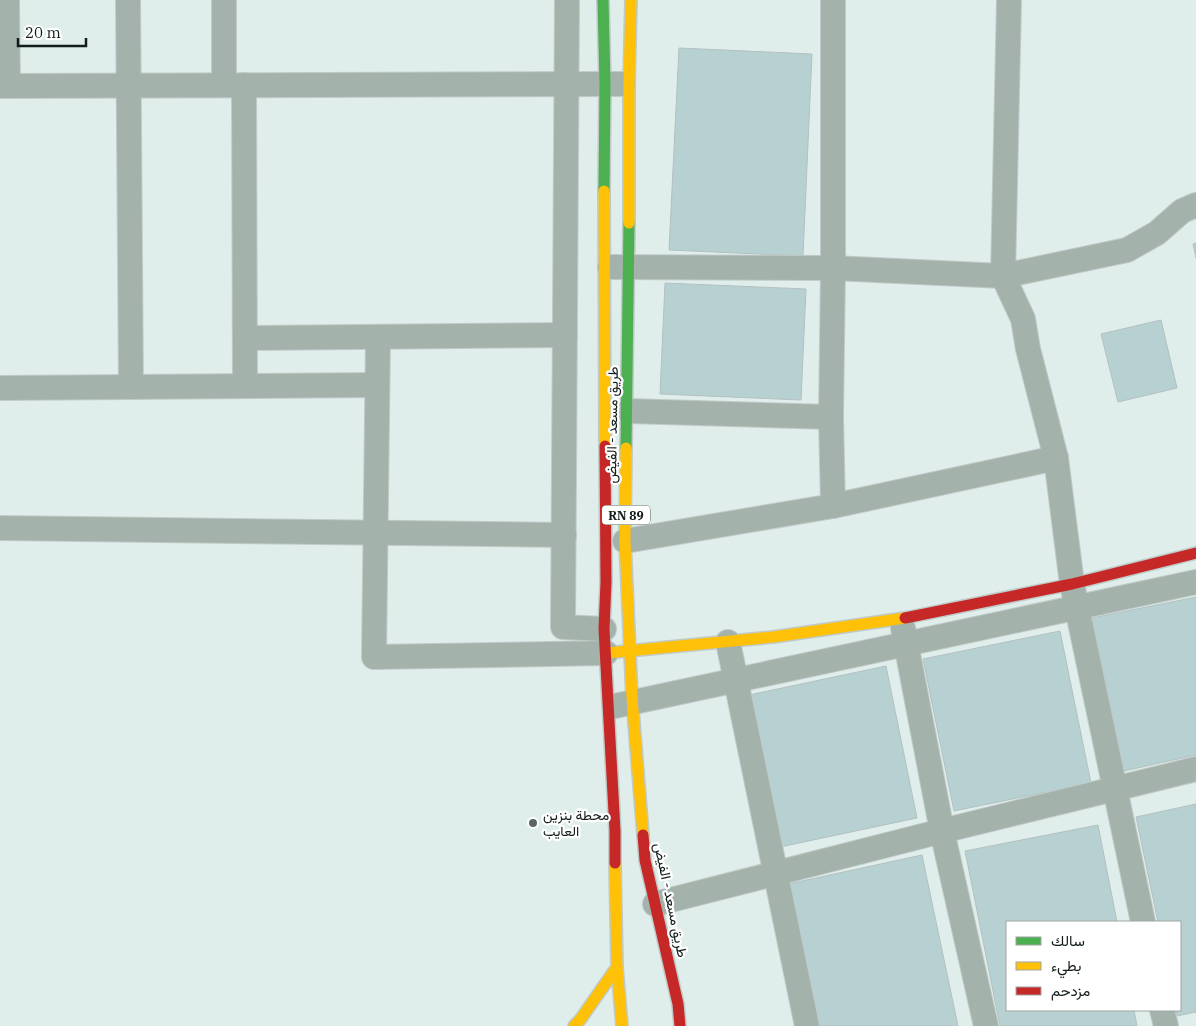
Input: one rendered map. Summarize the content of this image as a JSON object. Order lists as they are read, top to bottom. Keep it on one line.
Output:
{"streets":{"main road":["طريق مسعد - الفيض","RN 89"]},"places":["محطة بنزين العايب"],"legend":["سالك","بطيء","مزدحم"],"scale_bar":"20 m"}
